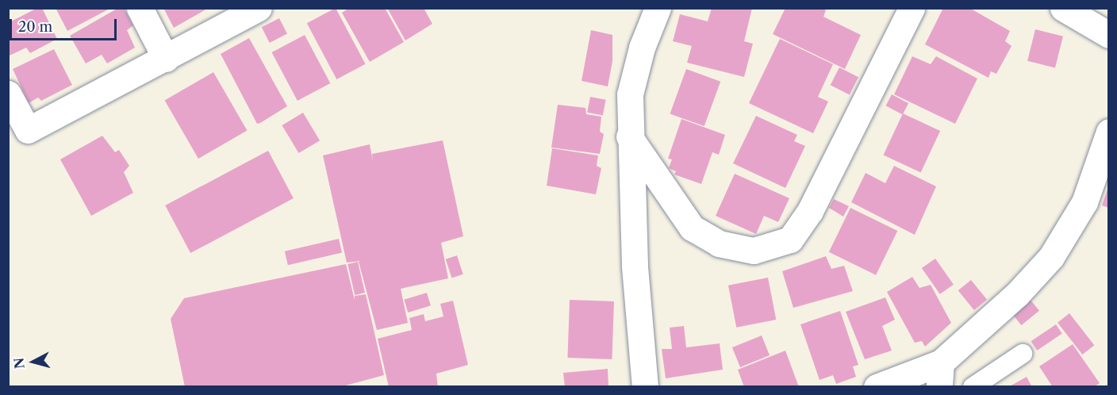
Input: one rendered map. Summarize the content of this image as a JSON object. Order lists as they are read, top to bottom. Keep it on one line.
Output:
{"scale_bar":"20 m","north":"left"}
